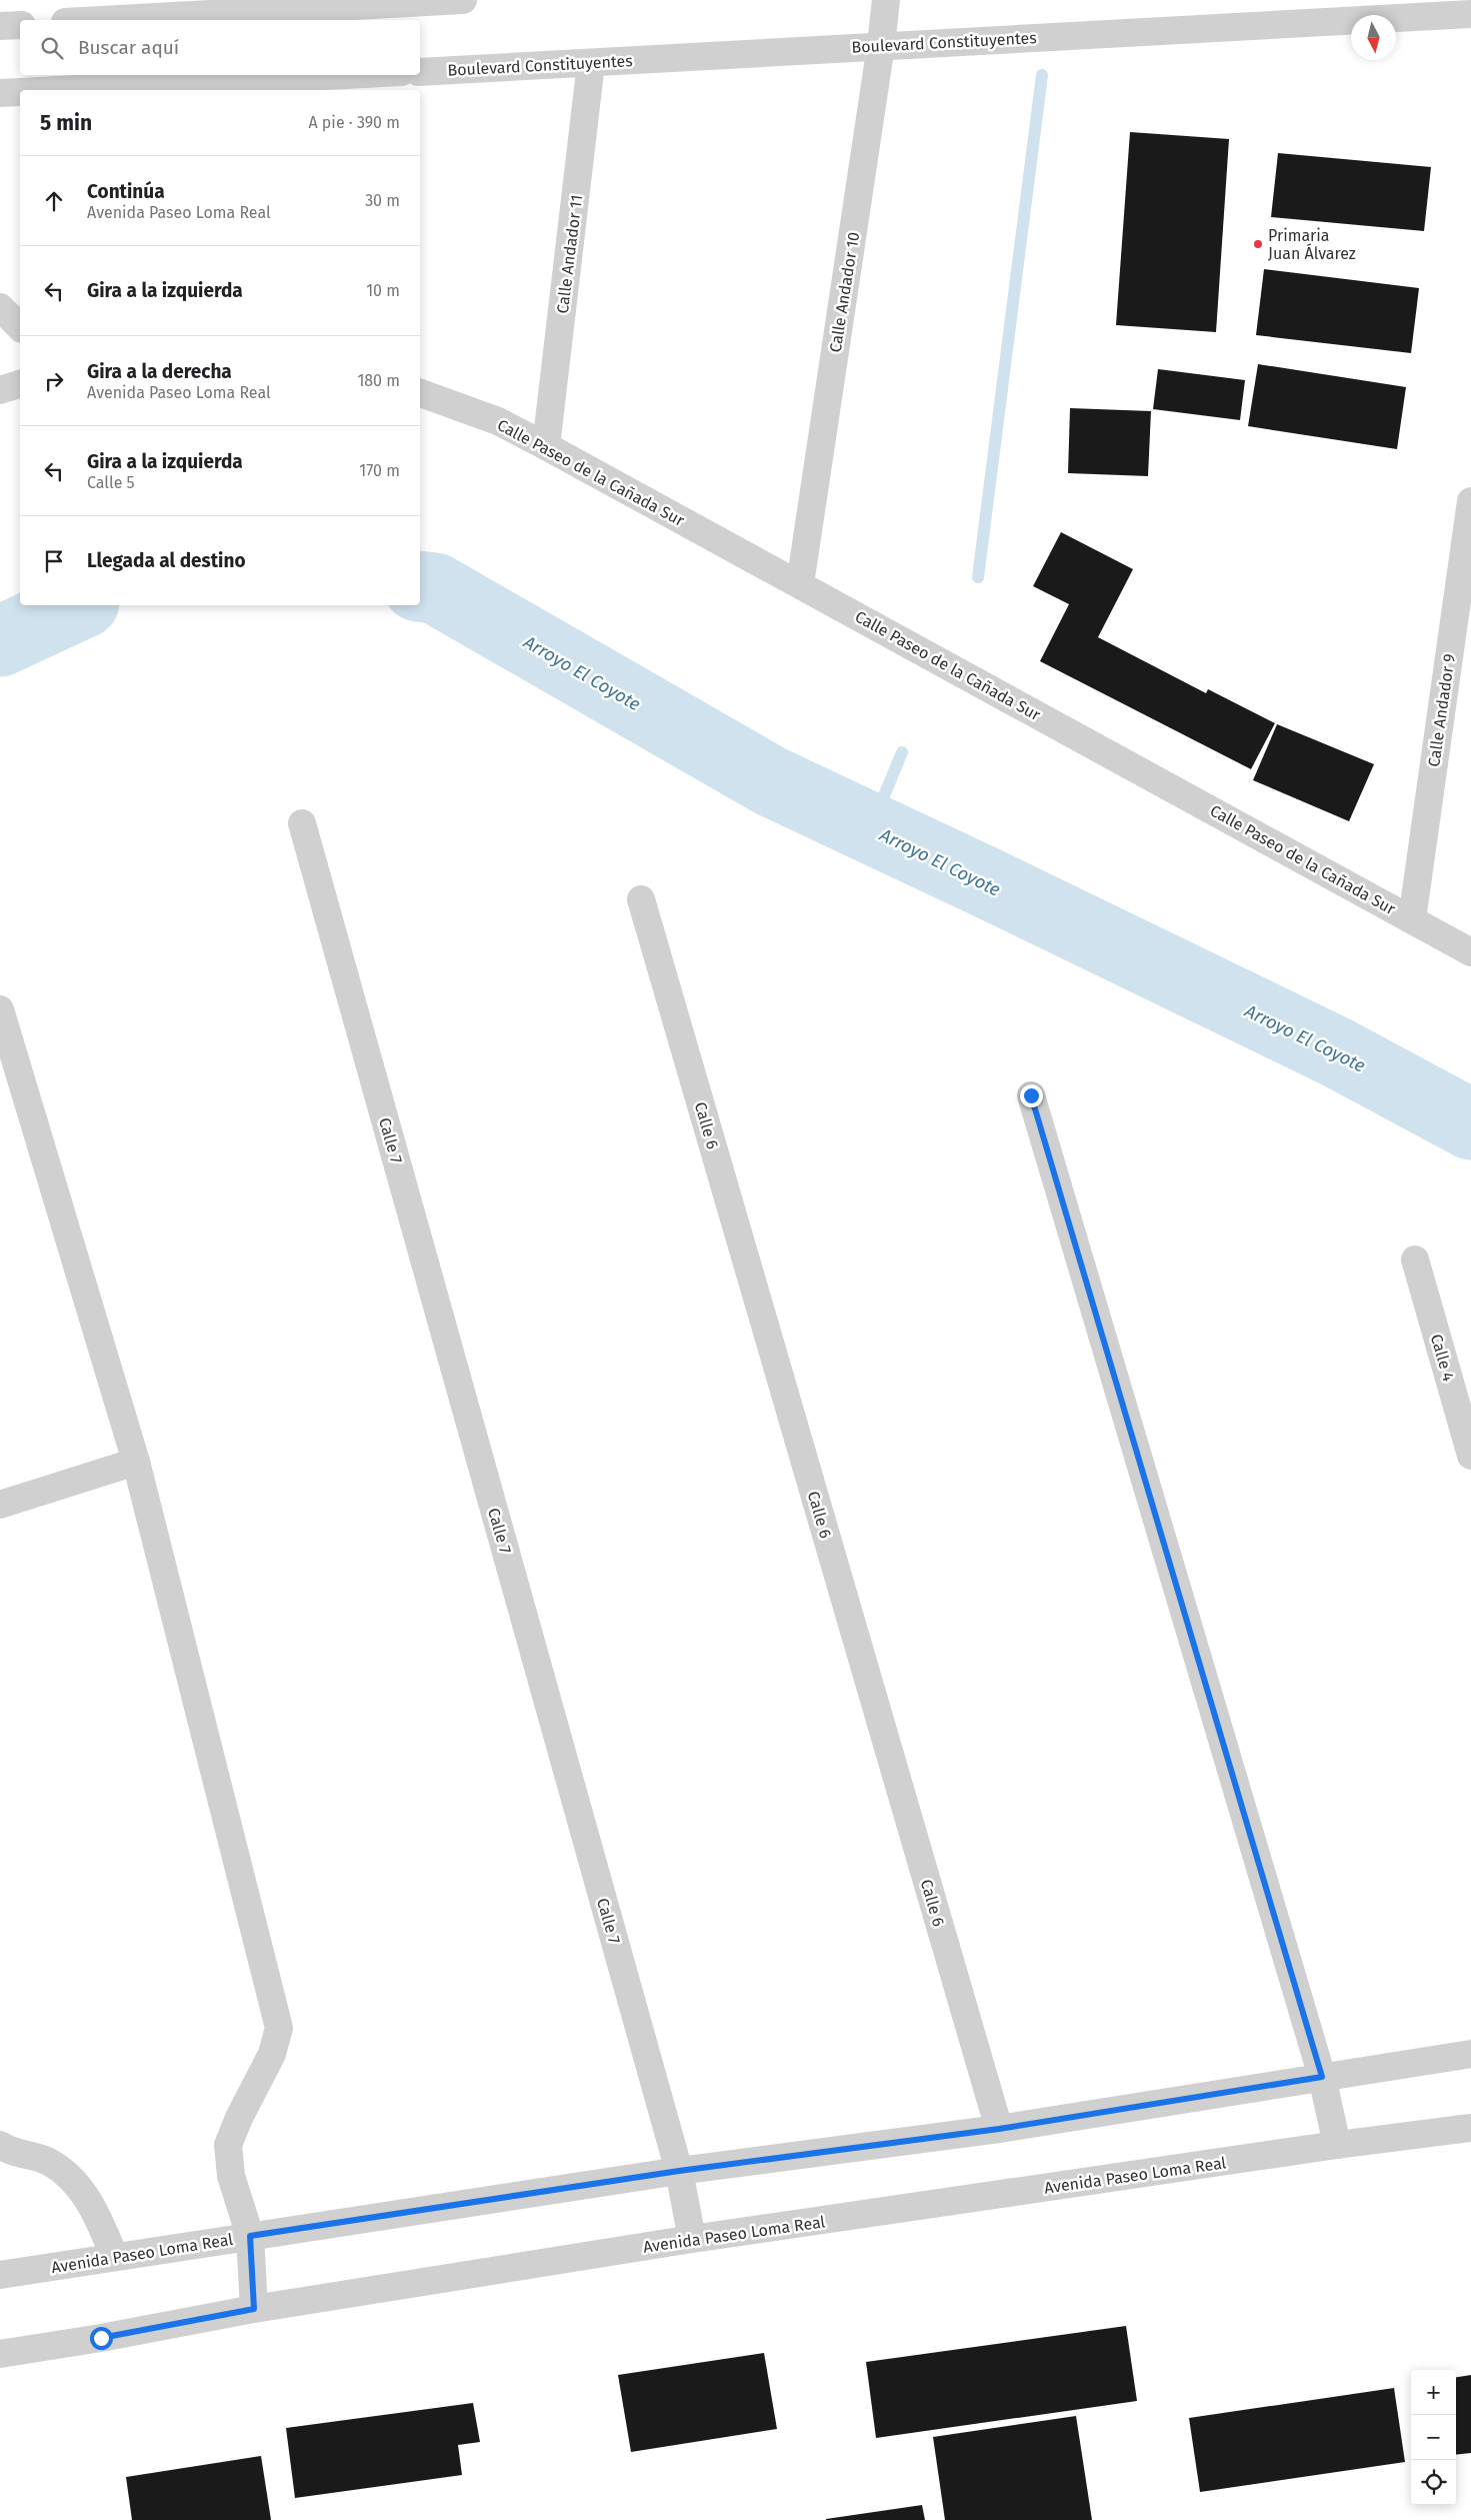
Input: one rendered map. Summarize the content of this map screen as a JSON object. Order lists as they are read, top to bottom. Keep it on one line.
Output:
{"streets":{"street":["Boulevard Constituyentes","Calle Andador 11","Calle Andador 10","Calle Paseo de la Cañada Sur","Calle Andador 9","Calle 6","Calle 7","Calle 4","Avenida Paseo Loma Real"]},"crossings":[["Boulevard Constituyentes","Calle Andador 11"],["Boulevard Constituyentes","Calle Andador 10"],["Calle Andador 11","Calle Paseo de la Cañada Sur"],["Calle Andador 10","Calle Paseo de la Cañada Sur"],["Calle Paseo de la Cañada Sur","Calle Andador 9"],["Calle 6","Avenida Paseo Loma Real"],["Calle 7","Avenida Paseo Loma Real"]],"water":["Arroyo El Coyote"],"places":["Primaria Juan Álvarez"],"north":"bottom","page":{"search":"Buscar aquí","heading":["5 min","A pie · 390 m"],"list":[["Continúa","Avenida Paseo Loma Real","30 m"],["Gira a la izquierda","10 m"],["Gira a la derecha","Avenida Paseo Loma Real","180 m"],["Gira a la izquierda","Calle 5","170 m"],"Llegada al destino"],"map_buttons":["+","−"]}}
